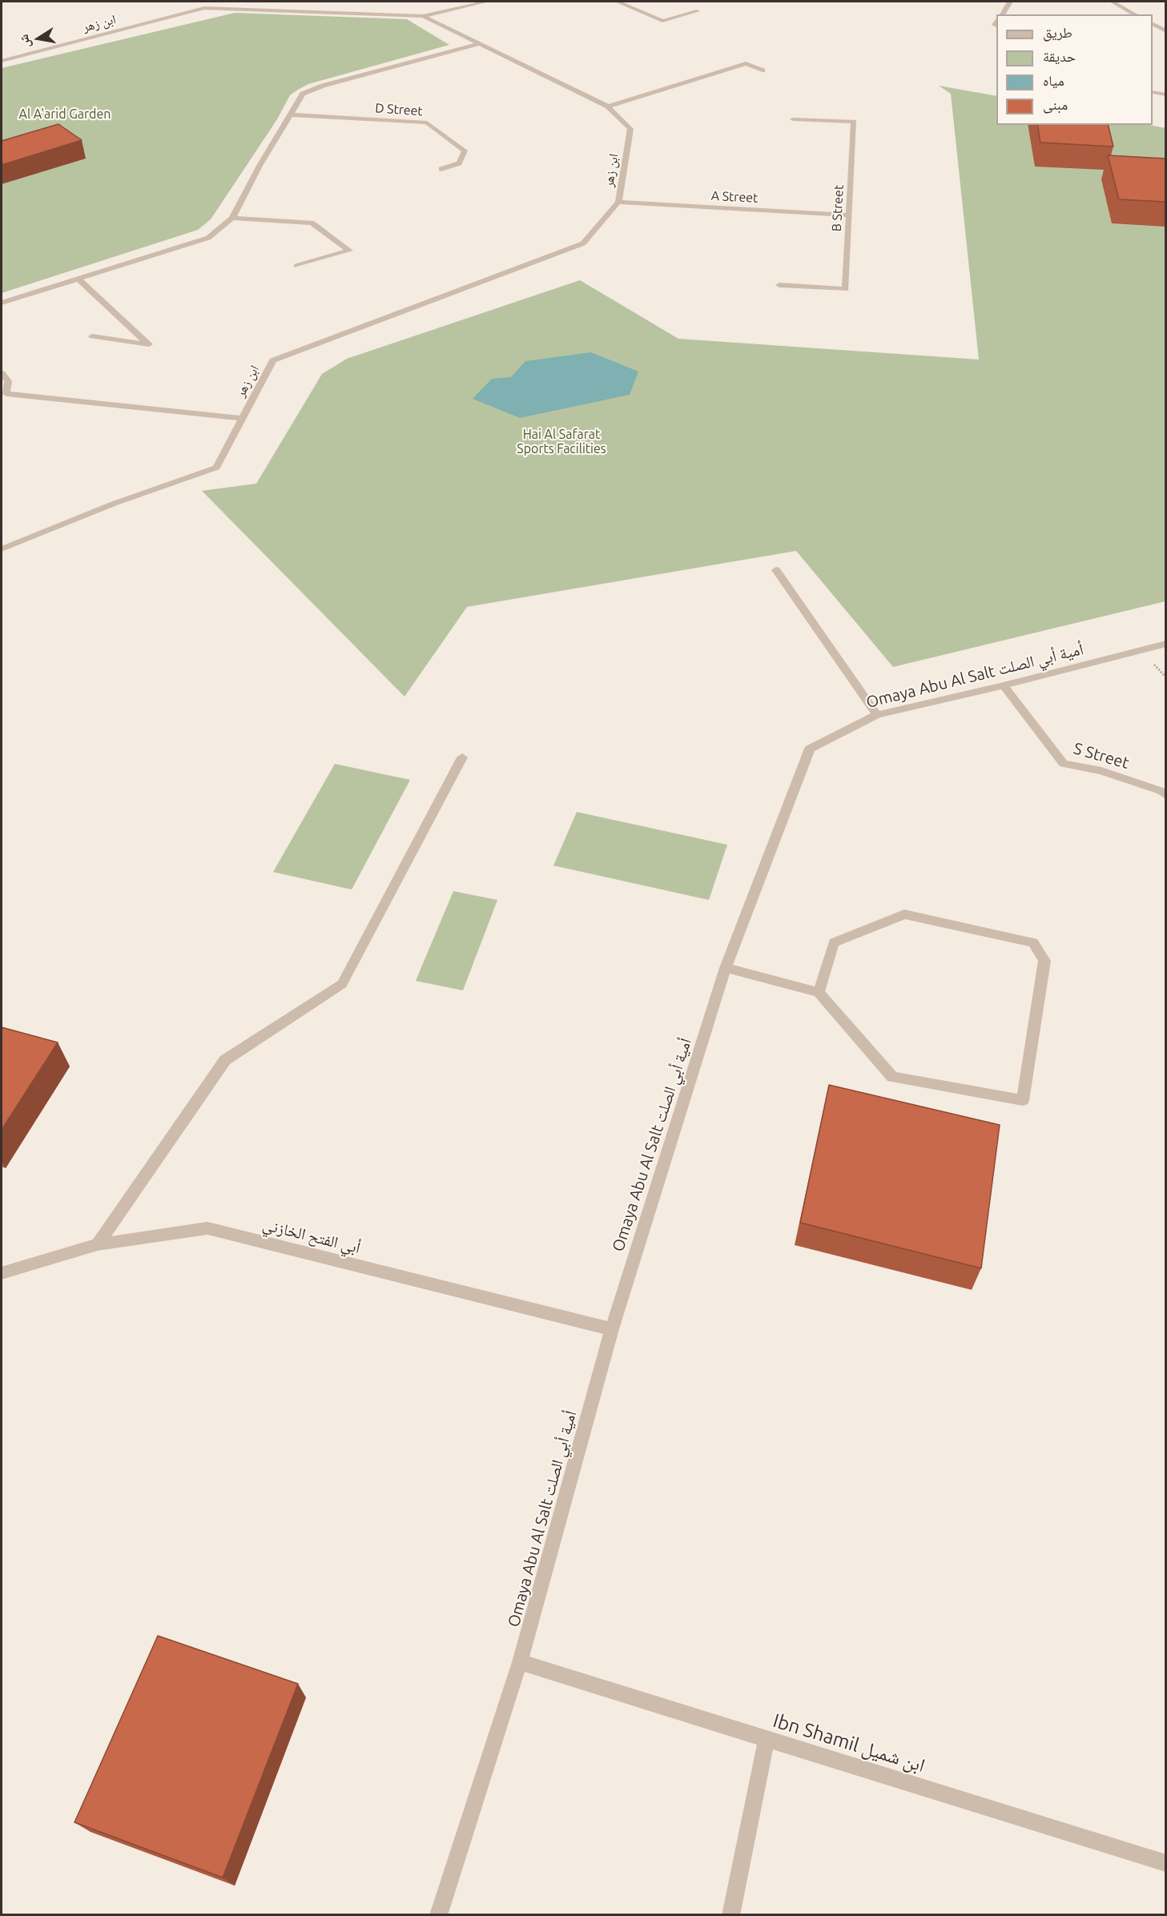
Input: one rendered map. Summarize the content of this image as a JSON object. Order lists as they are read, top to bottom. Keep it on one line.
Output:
{"streets":{"street":["ابن زهر","D Street","A Street","B Street","Omaya Abu Al Salt أمية أبي الصلت","S Street","أبي الفتح الخازني","Ibn Shamil ابن شميل"]},"crossings":[["ابن زهر","A Street"],["A Street","B Street"],["Omaya Abu Al Salt أمية أبي الصلت","S Street"],["Omaya Abu Al Salt أمية أبي الصلت","أبي الفتح الخازني"],["Omaya Abu Al Salt أمية أبي الصلت","Ibn Shamil ابن شميل"]],"parks":["Al A'arid Garden","Hai Al Safarat Sports Facilities"],"legend":["طريق","حديقة","مياه","مبنى"],"north":"left"}
